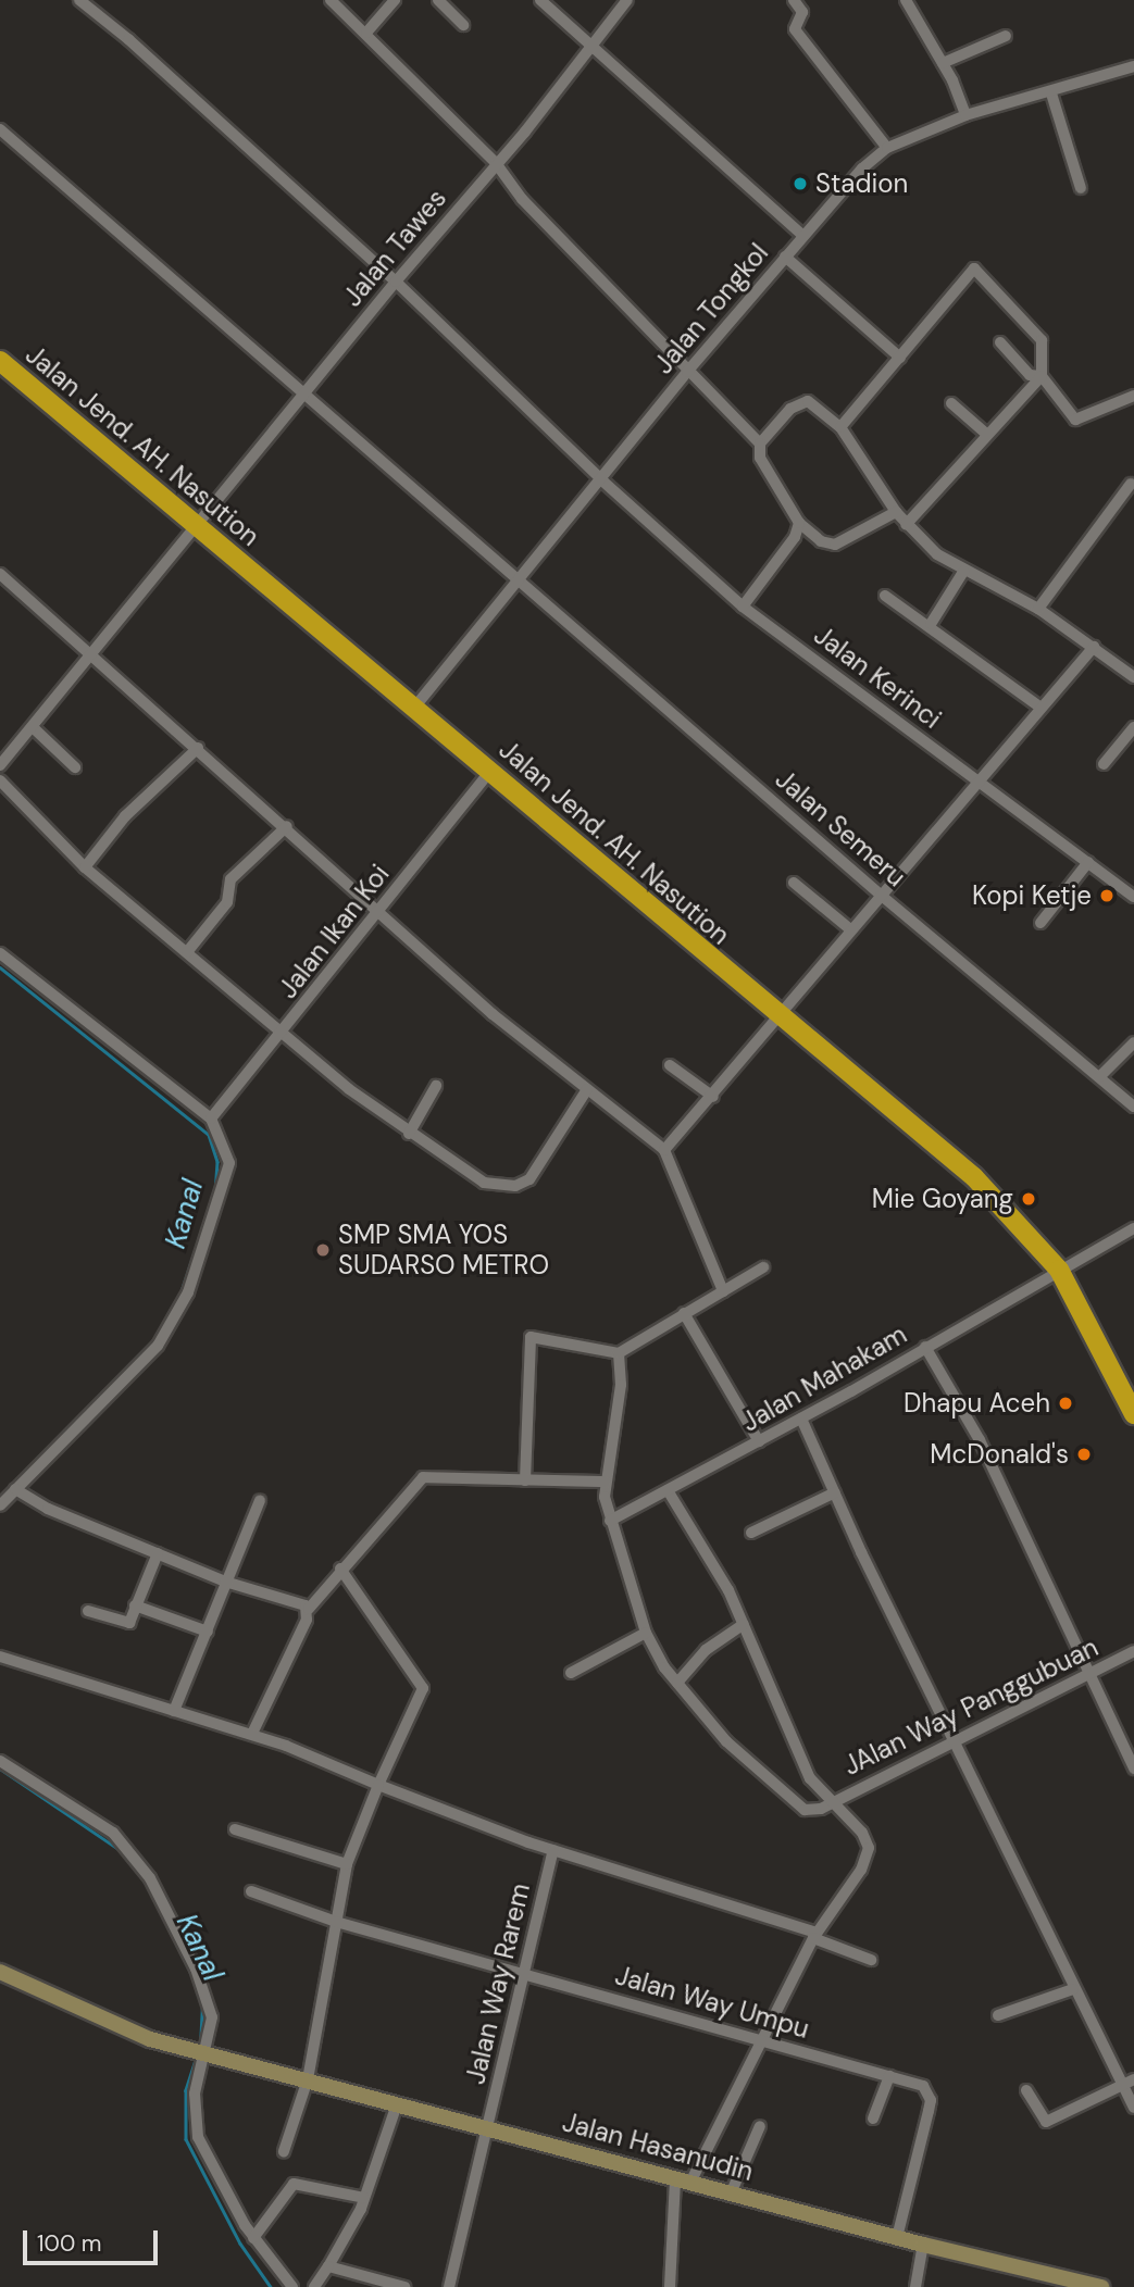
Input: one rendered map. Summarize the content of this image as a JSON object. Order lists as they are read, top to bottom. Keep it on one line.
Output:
{"streets":{"highway":["Jalan Jend. AH. Nasution"],"main road":["Jalan Hasanudin"],"street":["Jalan Tawes","Jalan Tongkol","Jalan Kerinci","Jalan Semeru","Jalan Ikan Koi","Jalan Mahakam","JAlan Way Panggubuan","Jalan Way Rarem","Jalan Way Umpu"]},"crossings":[["Jalan Tawes","Jalan Jend. AH. Nasution"],["Jalan Tawes","Jalan Kerinci"],["Jalan Tawes","Jalan Semeru"],["Jalan Tongkol","Jalan Jend. AH. Nasution"],["Jalan Tongkol","Jalan Kerinci"],["Jalan Tongkol","Jalan Semeru"],["Jalan Jend. AH. Nasution","Jalan Ikan Koi"],["Jalan Jend. AH. Nasution","Jalan Mahakam"],["Jalan Way Rarem","Jalan Way Umpu"],["Jalan Way Rarem","Jalan Hasanudin"],["Jalan Way Umpu","Jalan Hasanudin"]],"water":["Kanal"],"places":["Stadion","Kopi Ketje","Mie Goyang","SMP SMA YOS SUDARSO METRO","Dhapu Aceh","McDonald's"],"scale_bar":"100 m"}
